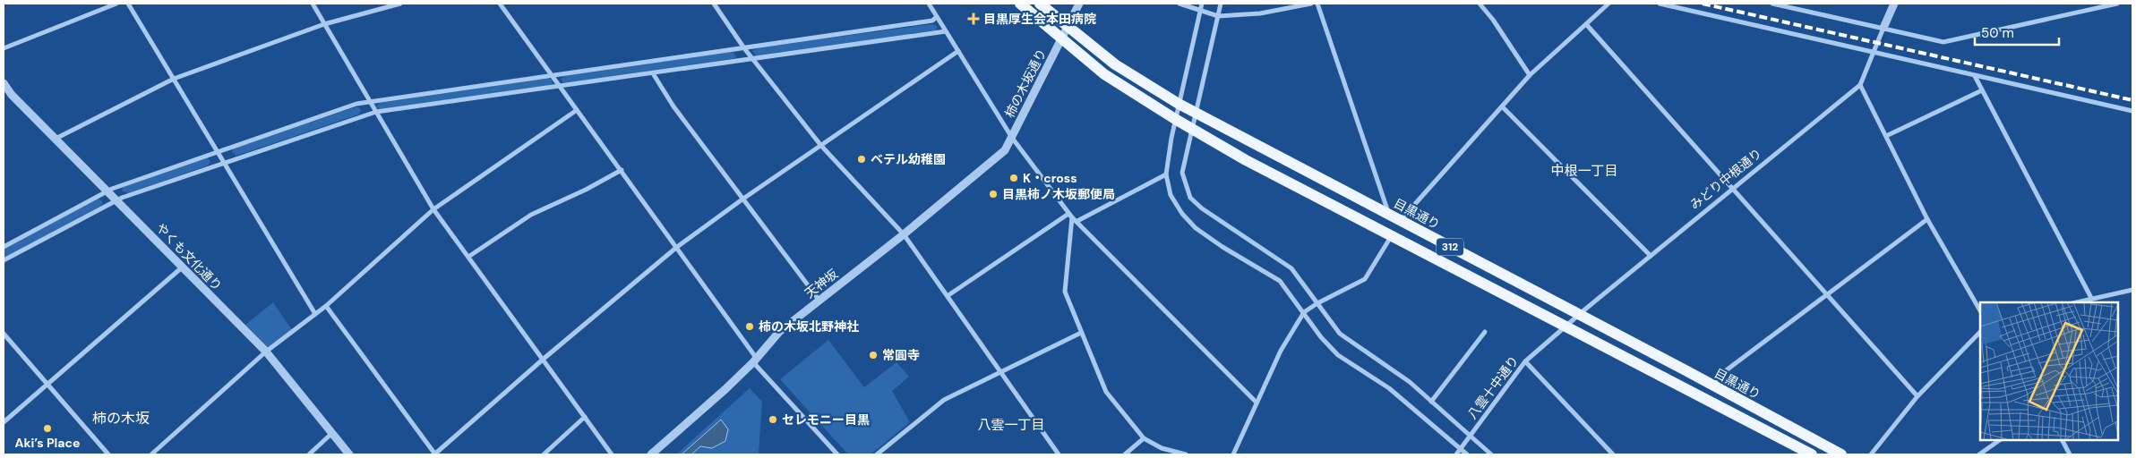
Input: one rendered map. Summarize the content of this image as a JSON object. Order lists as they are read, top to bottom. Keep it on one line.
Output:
{"streets":{"main road":["目黒通り","312"],"street":["柿の木坂通り","みどり中根通り","やくも文化通り","天神坂","八雲十中通り"]},"crossings":[["柿の木坂通り","目黒通り"],["柿の木坂通り","天神坂"],["みどり中根通り","目黒通り"],["みどり中根通り","八雲十中通り"],["目黒通り","八雲十中通り"]],"districts":["中根一丁目","柿の木坂","八雲一丁目"],"places":{"health":["目黒厚生会本田病院"],"other":["ベテル幼稚園","K・cross","目黒柿ノ木坂郵便局","柿の木坂北野神社","常圓寺","セレモニー目黒","Aki’s Place"]},"scale_bar":"50 m"}
